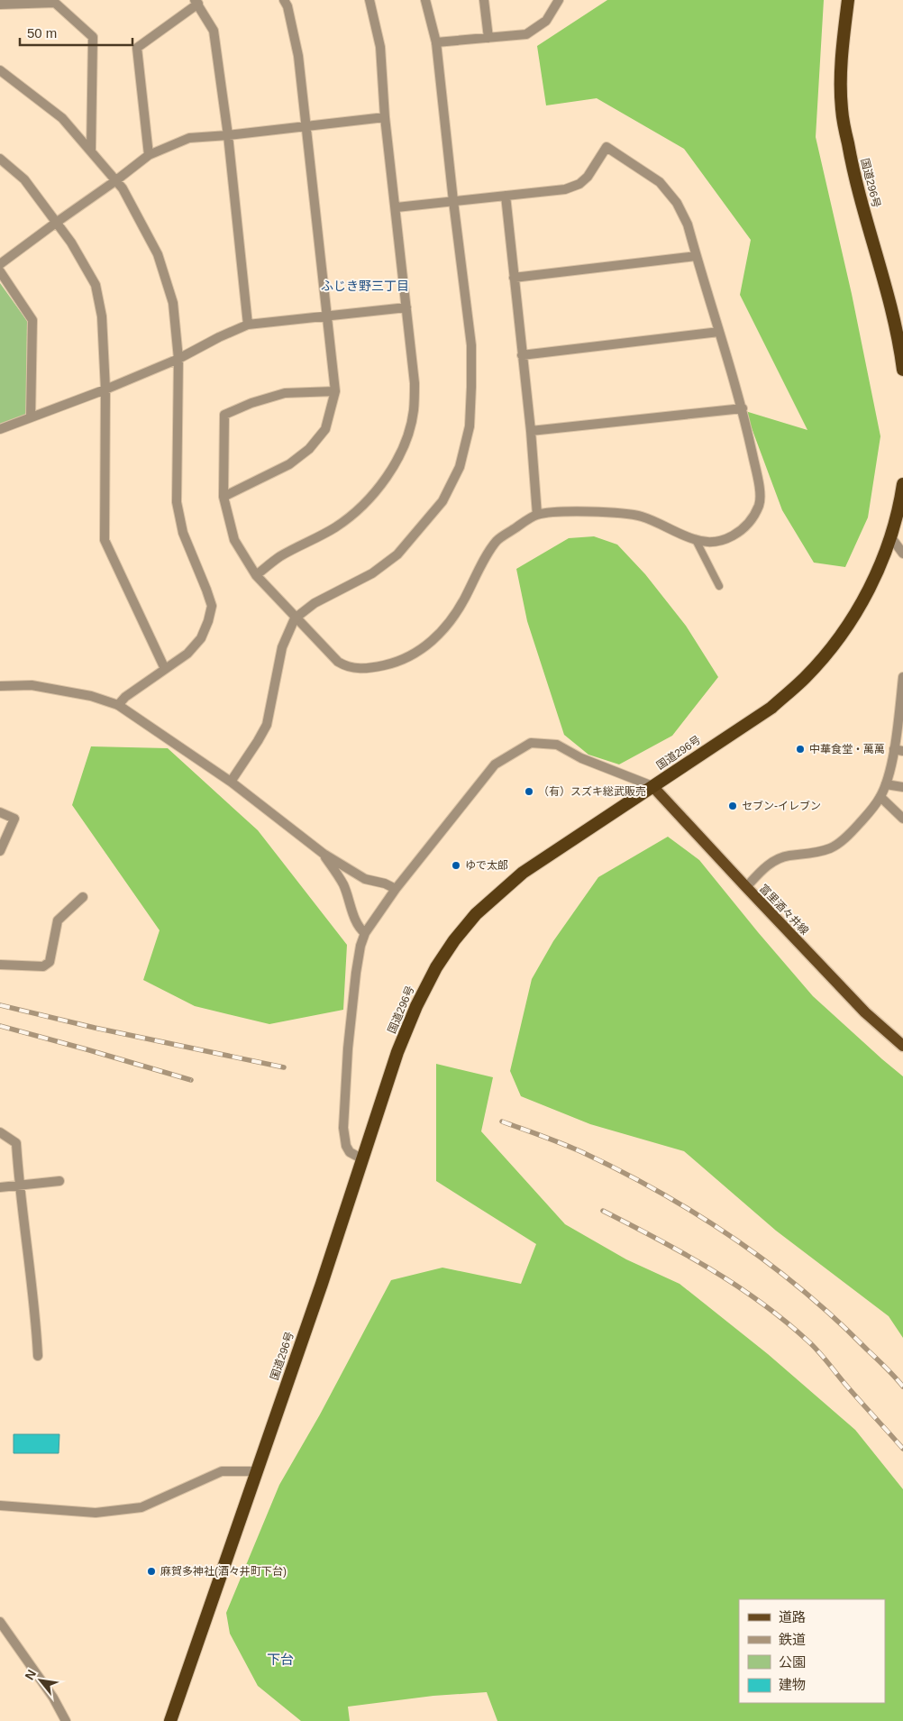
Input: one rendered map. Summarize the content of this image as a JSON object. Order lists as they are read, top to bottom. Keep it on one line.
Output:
{"streets":{"highway":["国道296号"],"main road":["富里酒々井線"]},"crossings":[["国道296号","富里酒々井線"]],"districts":["ふじき野三丁目","下台"],"places":["中華食堂・萬萬","（有）スズキ総武販売","セブン-イレブン","ゆで太郎","麻賀多神社(酒々井町下台)"],"legend":["道路","鉄道","公園","建物"],"scale_bar":"50 m","north":"top left"}
